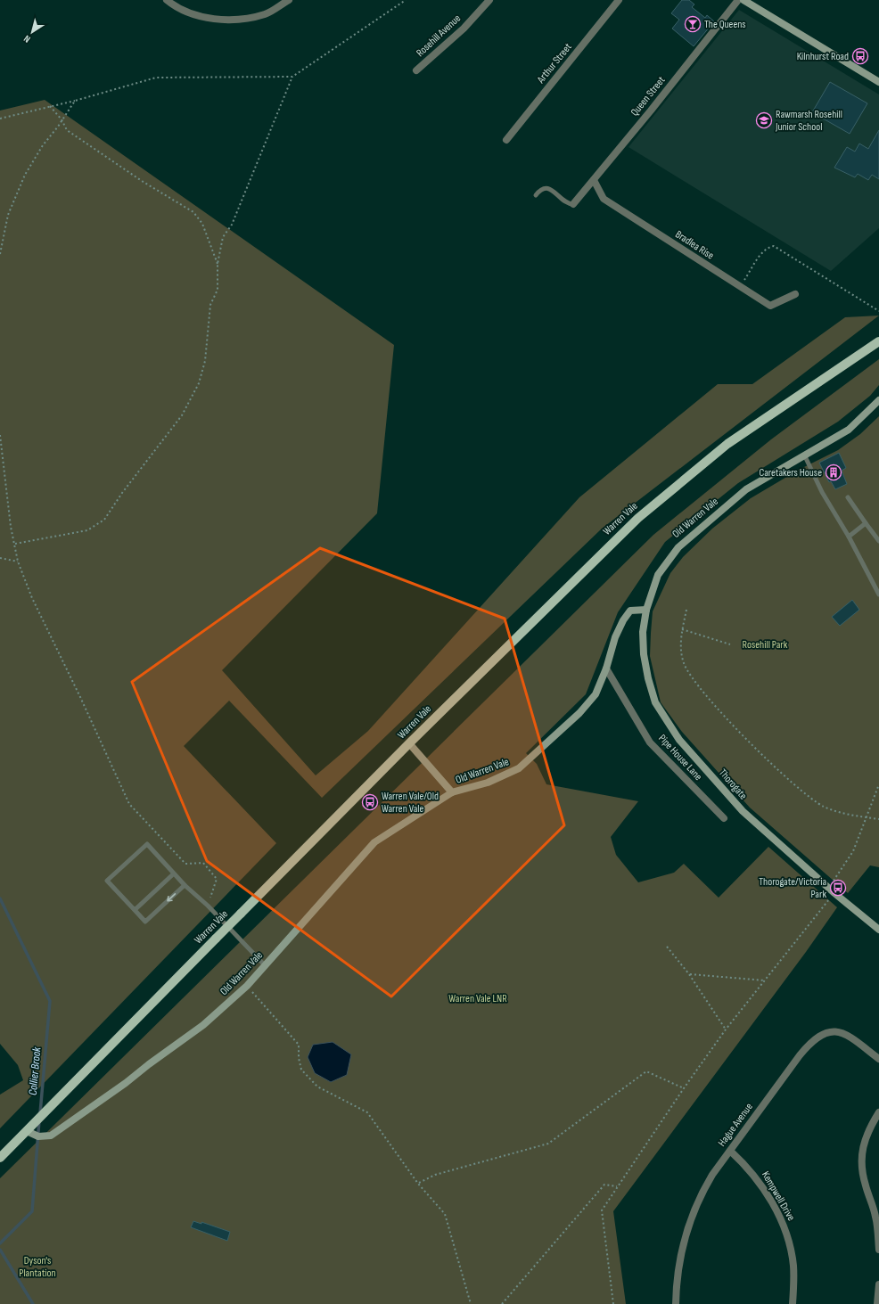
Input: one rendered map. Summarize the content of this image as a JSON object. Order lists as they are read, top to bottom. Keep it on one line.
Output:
{"streets":{"main road":["Warren Vale"],"street":["Rosehill Avenue","Arthur Street","Queen Street","Bradlea Rise","Old Warren Vale","Pipe House Lane","Thorogate","Hague Avenue","Kempwell Drive"]},"crossings":[["Queen Street","Bradlea Rise"],["Old Warren Vale","Warren Vale"],["Old Warren Vale","Pipe House Lane"],["Old Warren Vale","Thorogate"],["Hague Avenue","Kempwell Drive"]],"water":["Collier Brook"],"parks":["Rosehill Park","Warren Vale LNR","Dyson's Plantation"],"places":{"bar":["The Queens"],"bus stop":["Kilnhurst Road","Warren Vale/Old Warren Vale","Thorogate/Victoria Park"],"school or university":["Rawmarsh Rosehill Junior School"],"building":["Caretakers House"]},"north":"bottom left"}
